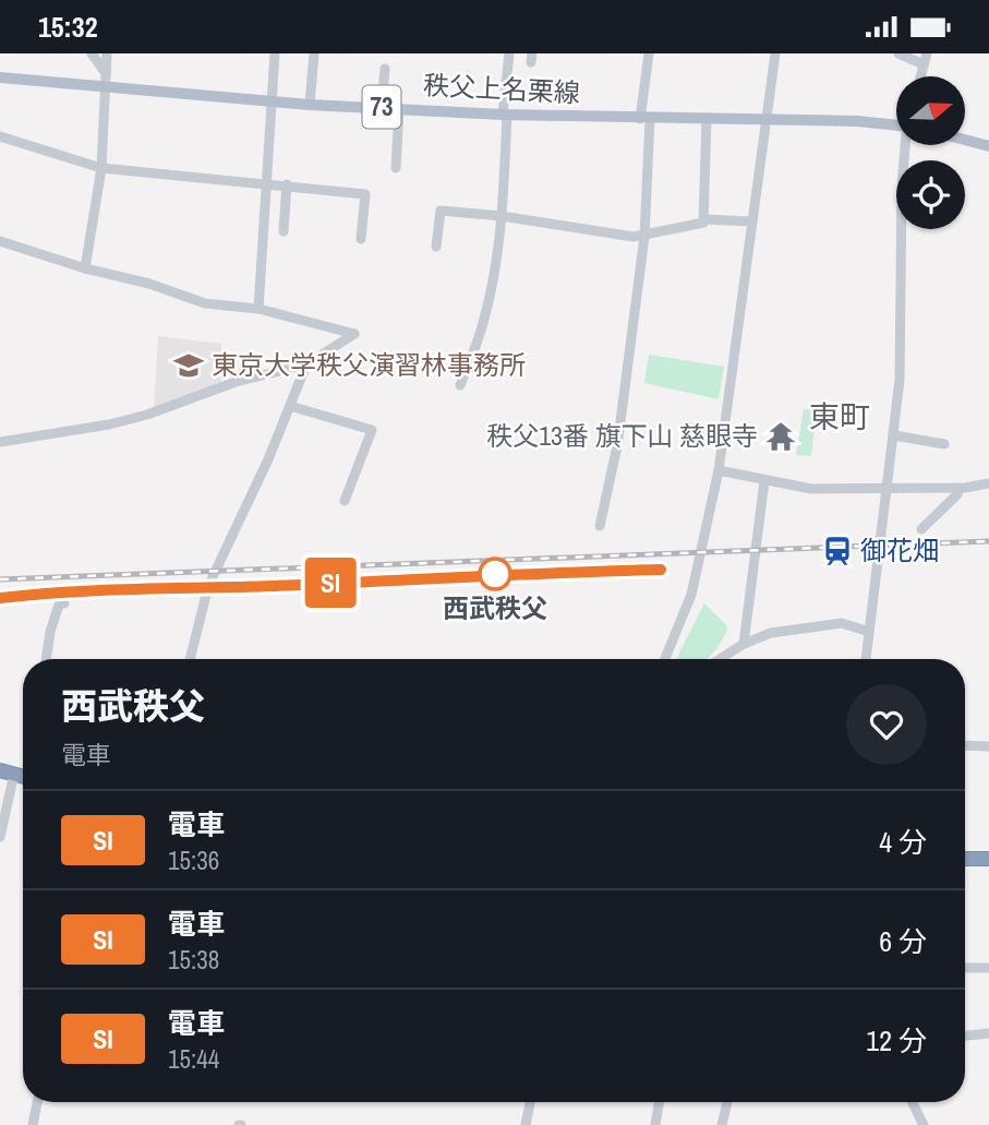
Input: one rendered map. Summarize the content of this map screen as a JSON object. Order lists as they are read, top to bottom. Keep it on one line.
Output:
{"streets":{"main road":["秩父上名栗線","73"]},"districts":["東町"],"places":{"school or university":["東京大学秩父演習林事務所"],"temple":["秩父13番 旗下山 慈眼寺"],"station":["御花畑"],"other":["西武秩父"]},"north":"right","page":{"status":"15:32","on_map":"SI","heading":["西武秩父","電車"],"list":[{"mark":"SI","name":"電車","note":"15:36","value":"4 分"},{"mark":"SI","name":"電車","note":"15:38","value":"6 分"},{"mark":"SI","name":"電車","note":"15:44","value":"12 分"}]}}
